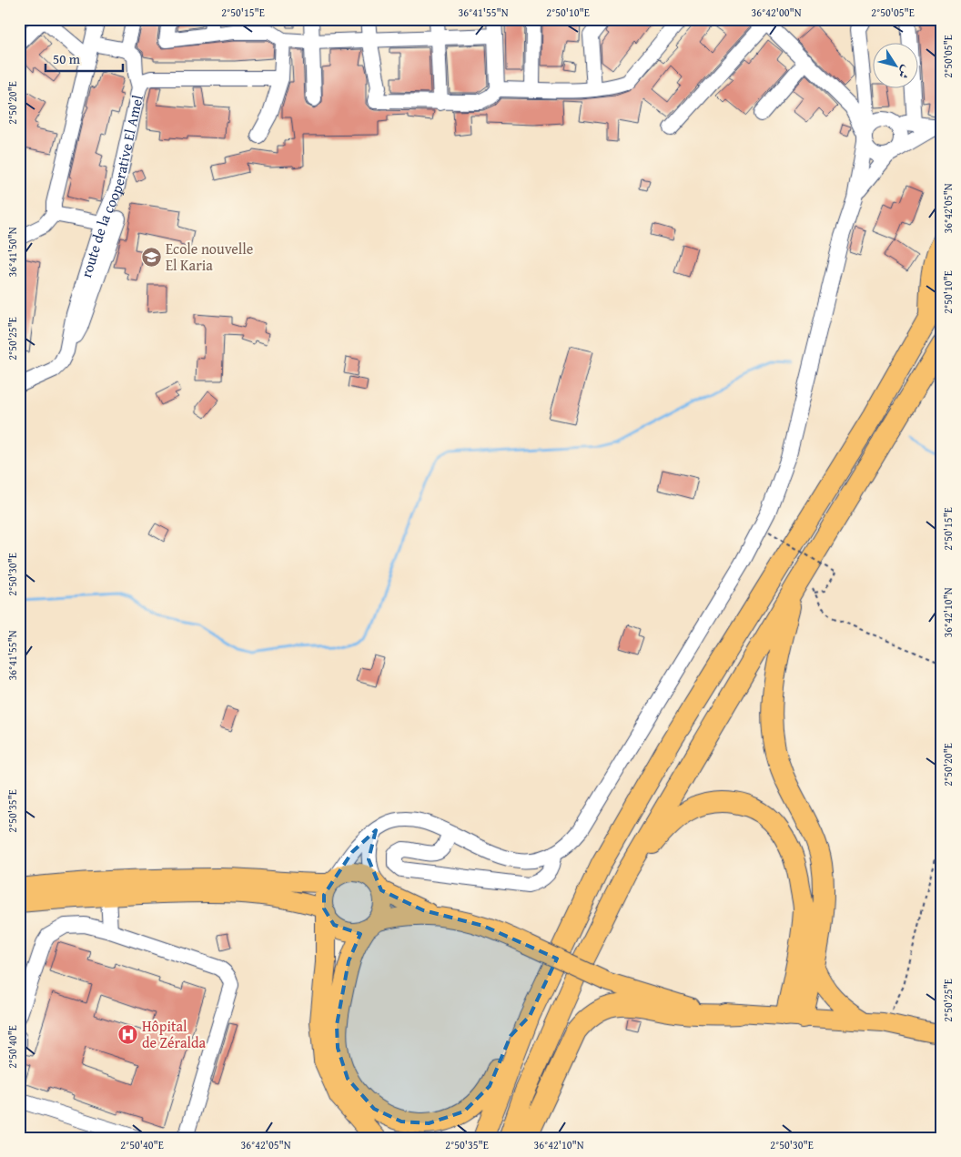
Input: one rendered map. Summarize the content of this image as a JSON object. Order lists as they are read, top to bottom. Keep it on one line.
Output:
{"streets":{"street":["route de la cooperative El Amel"]},"places":{"school or university":["Ecole nouvelle El Karia"],"hospital":["Hôpital de Zéralda"]},"scale_bar":"50 m","north":"bottom right","coordinates":["2°50'15\"E","36°41'55\"N","2°50'10\"E","36°42'00\"N","2°50'05\"E","2°50'20\"E","36°42'05\"N","36°41'50\"N","2°50'25\"E","2°50'30\"E","36°42'10\"N","2°50'35\"E","2°50'40\"E"]}
